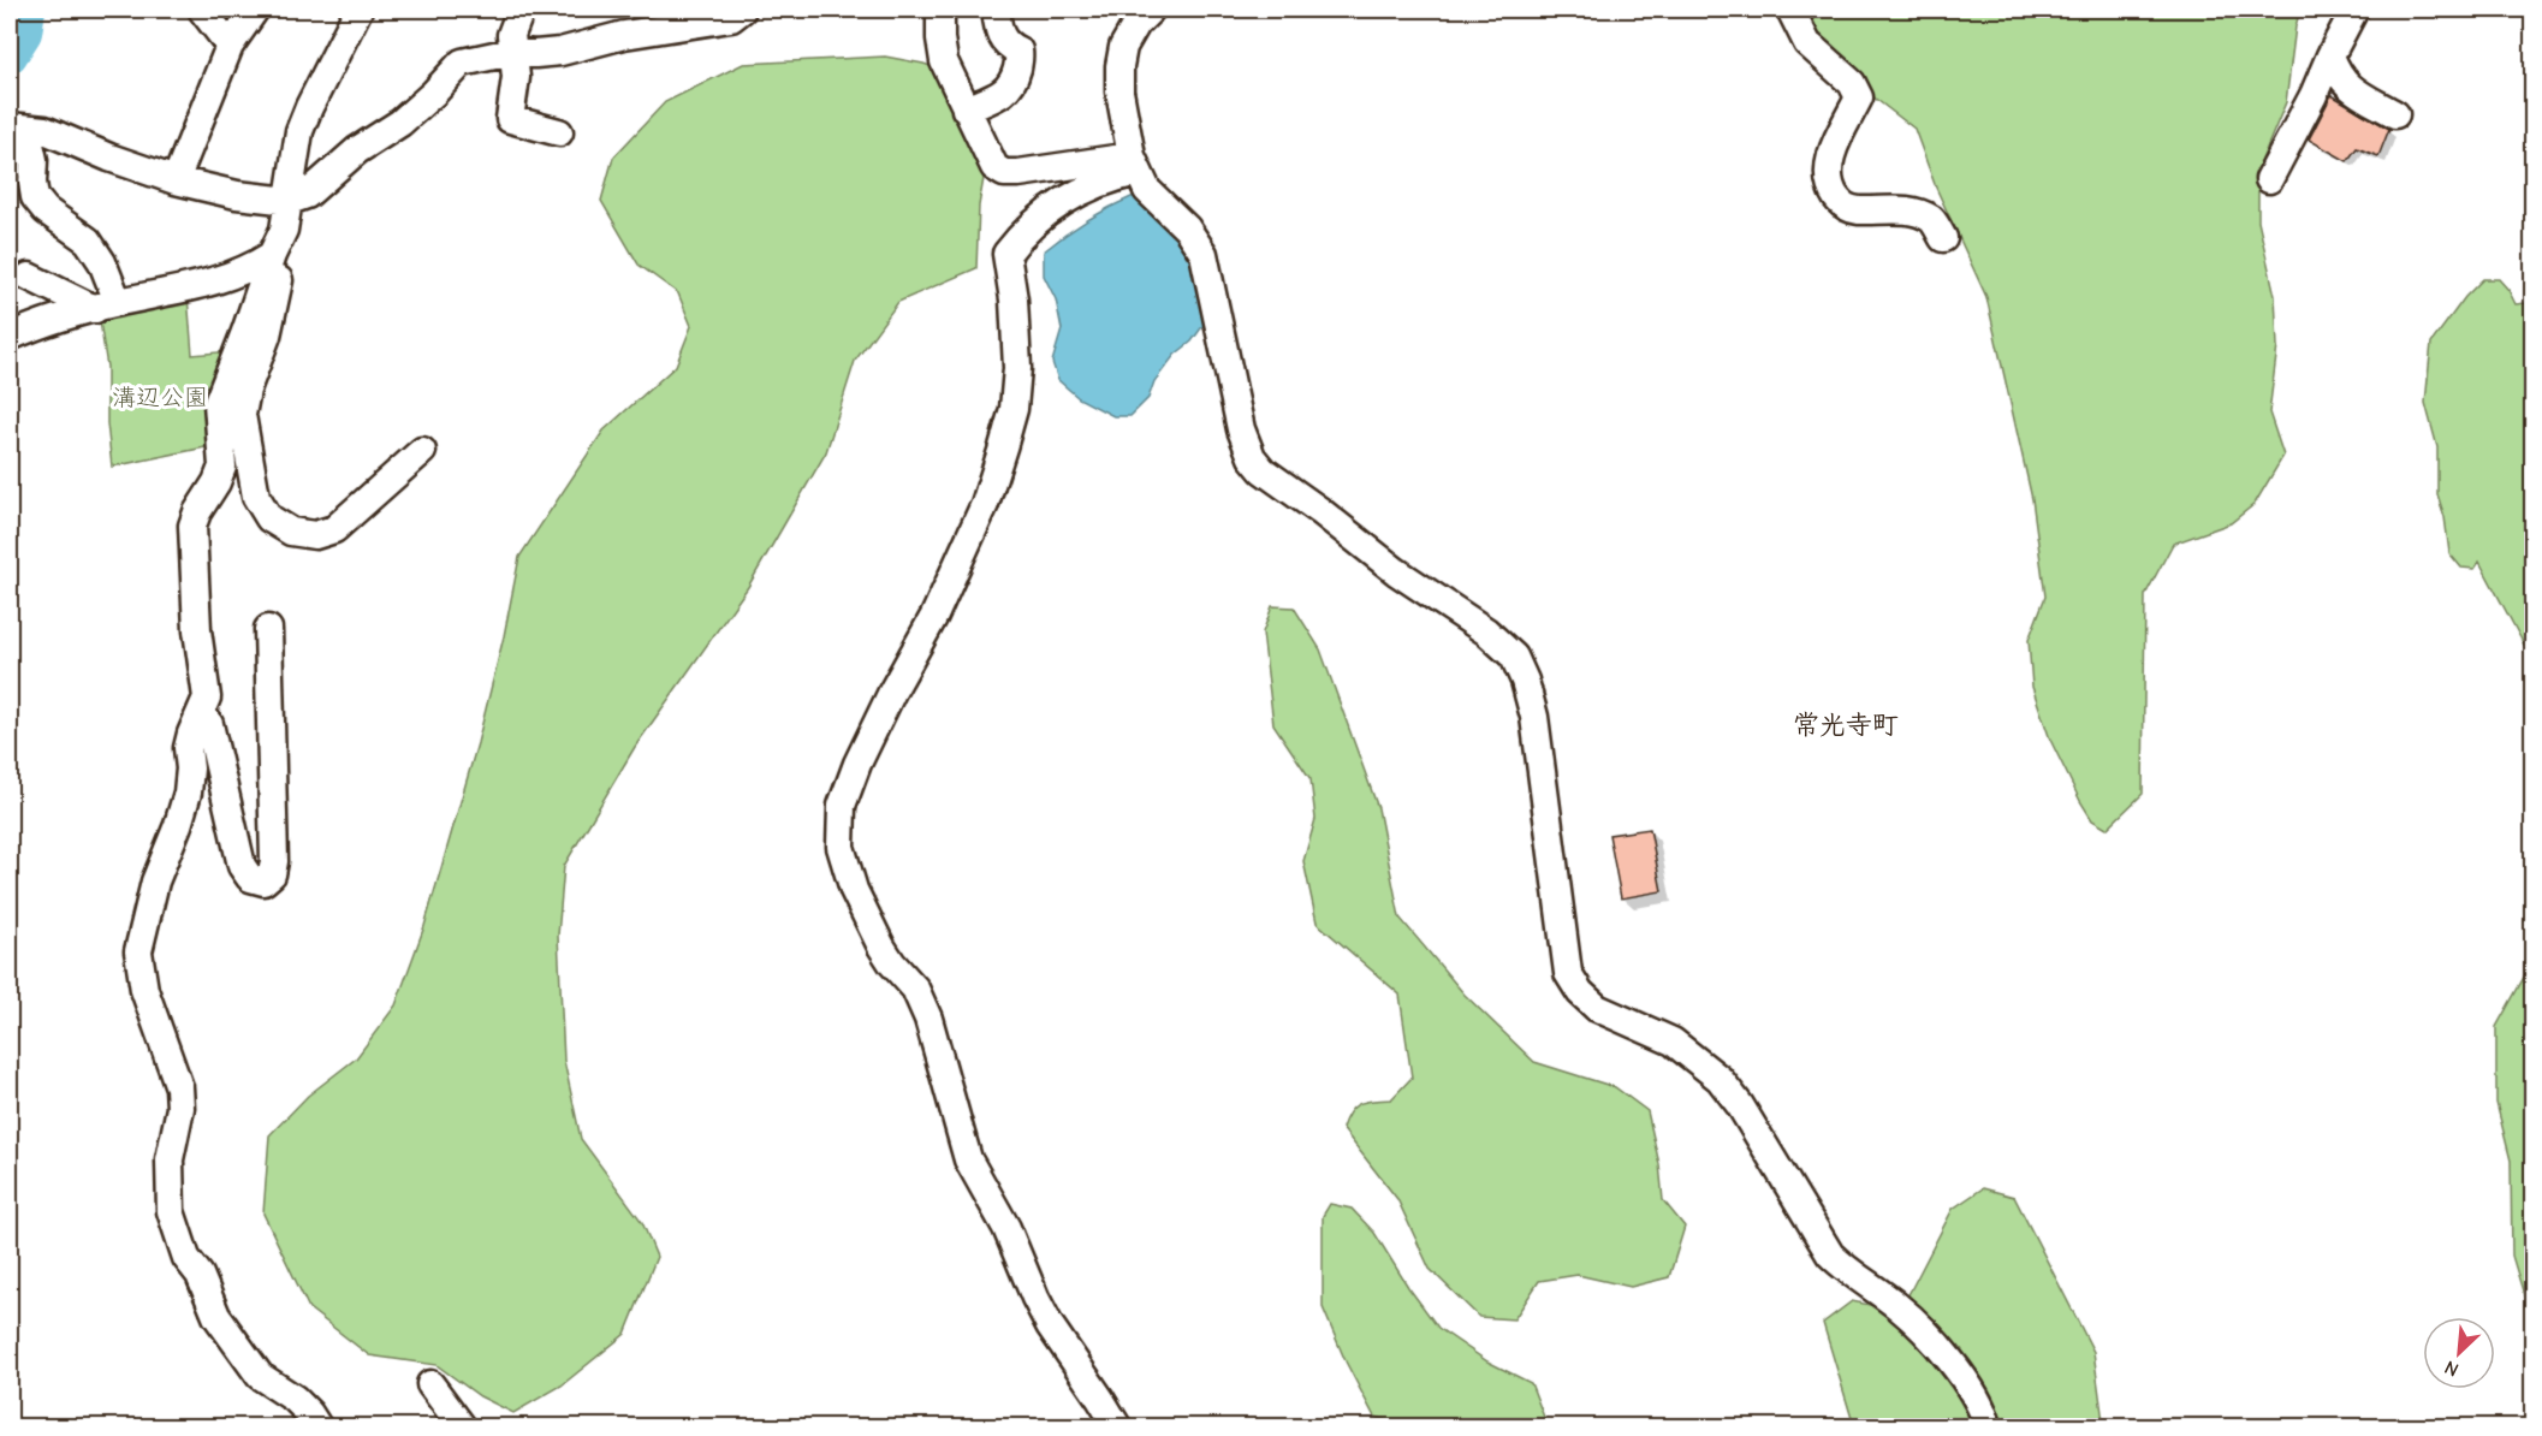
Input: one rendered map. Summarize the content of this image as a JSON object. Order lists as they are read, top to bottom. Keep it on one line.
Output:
{"districts":["常光寺町"],"parks":["溝辺公園"],"north":"bottom left"}
